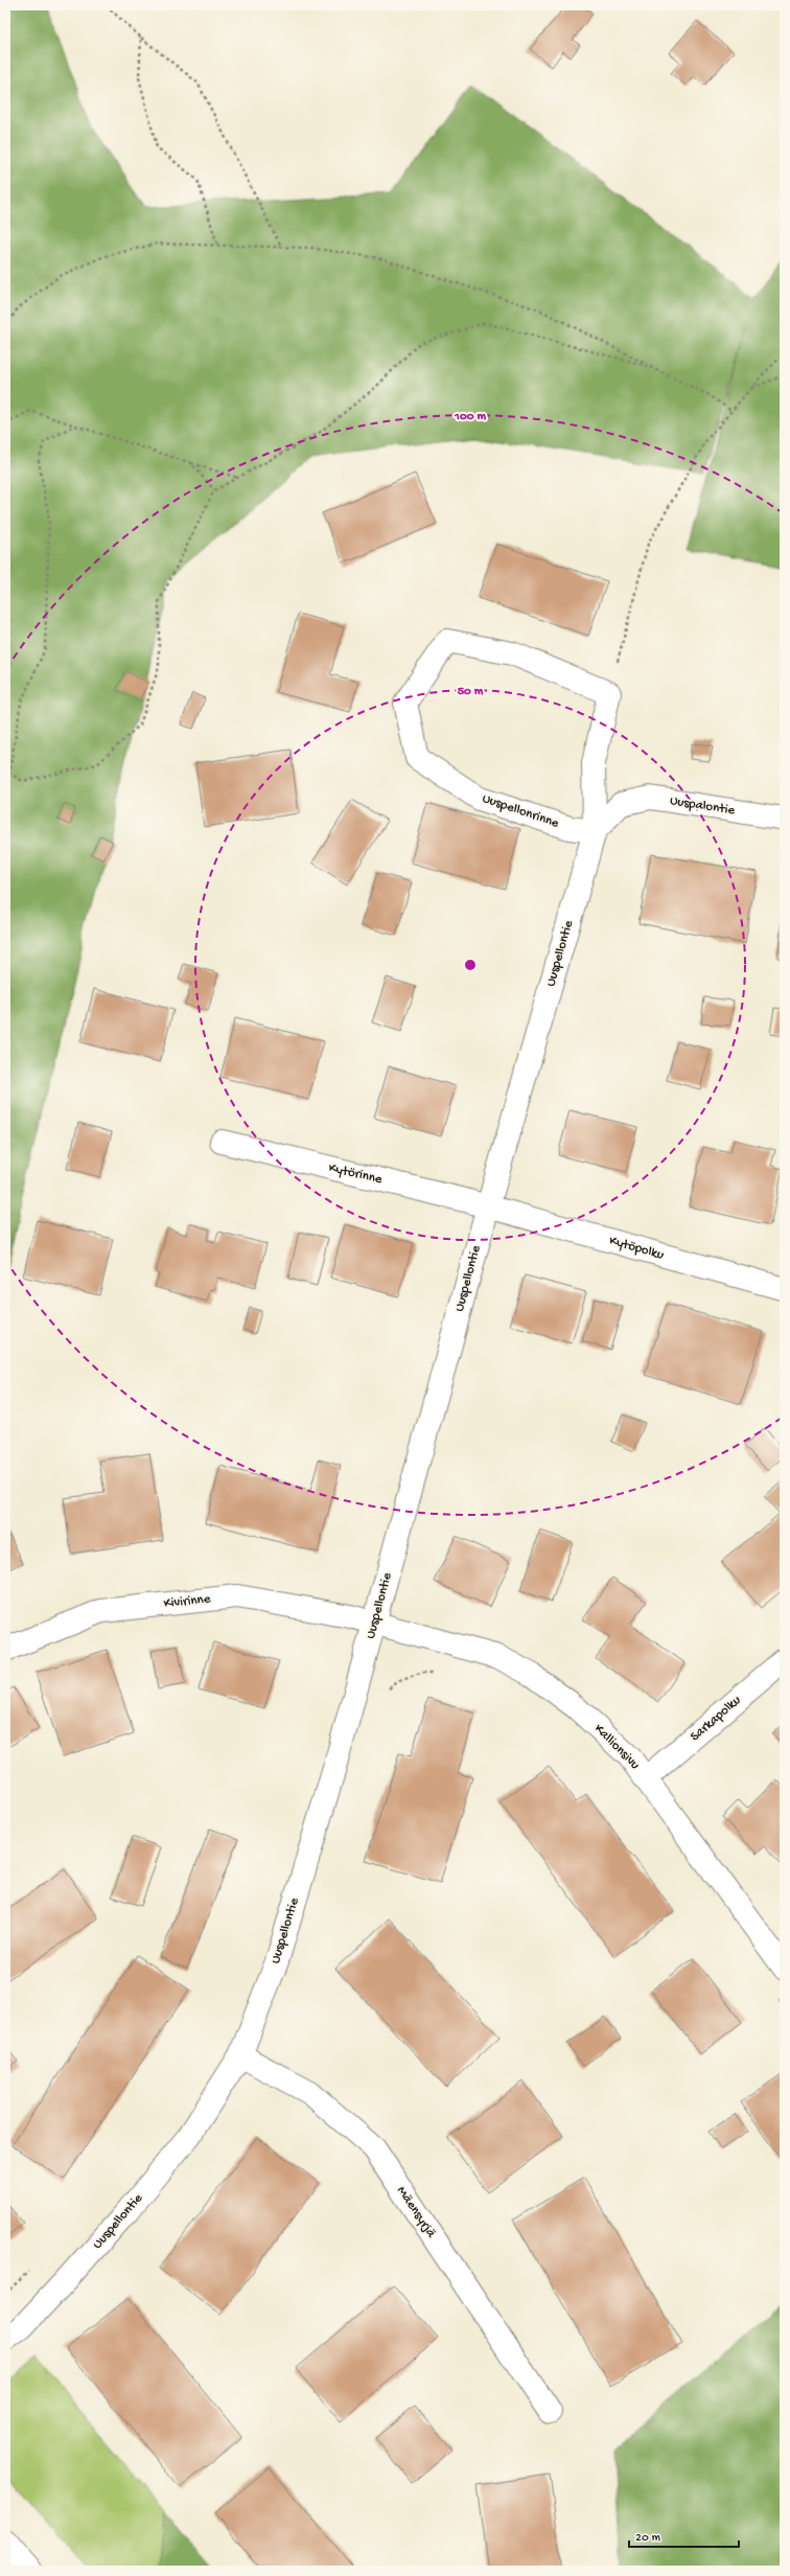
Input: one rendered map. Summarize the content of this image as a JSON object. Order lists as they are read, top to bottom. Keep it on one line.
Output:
{"streets":{"street":["Uuspalontie","Uuspellonrinne","Uuspellontie","Kytörinne","Kytöpolku","Kivirinne","Sarkapolku","Kallionsivu","Mäensyrjä"]},"crossings":[["Uuspalontie","Uuspellontie"],["Uuspellonrinne","Uuspellontie"],["Uuspellontie","Kytörinne"],["Uuspellontie","Kytöpolku"],["Uuspellontie","Kivirinne"],["Uuspellontie","Kallionsivu"],["Uuspellontie","Mäensyrjä"],["Kytörinne","Kytöpolku"],["Kivirinne","Kallionsivu"],["Sarkapolku","Kallionsivu"]],"scale_bar":"20 m","rings":["100 m","50 m"]}
